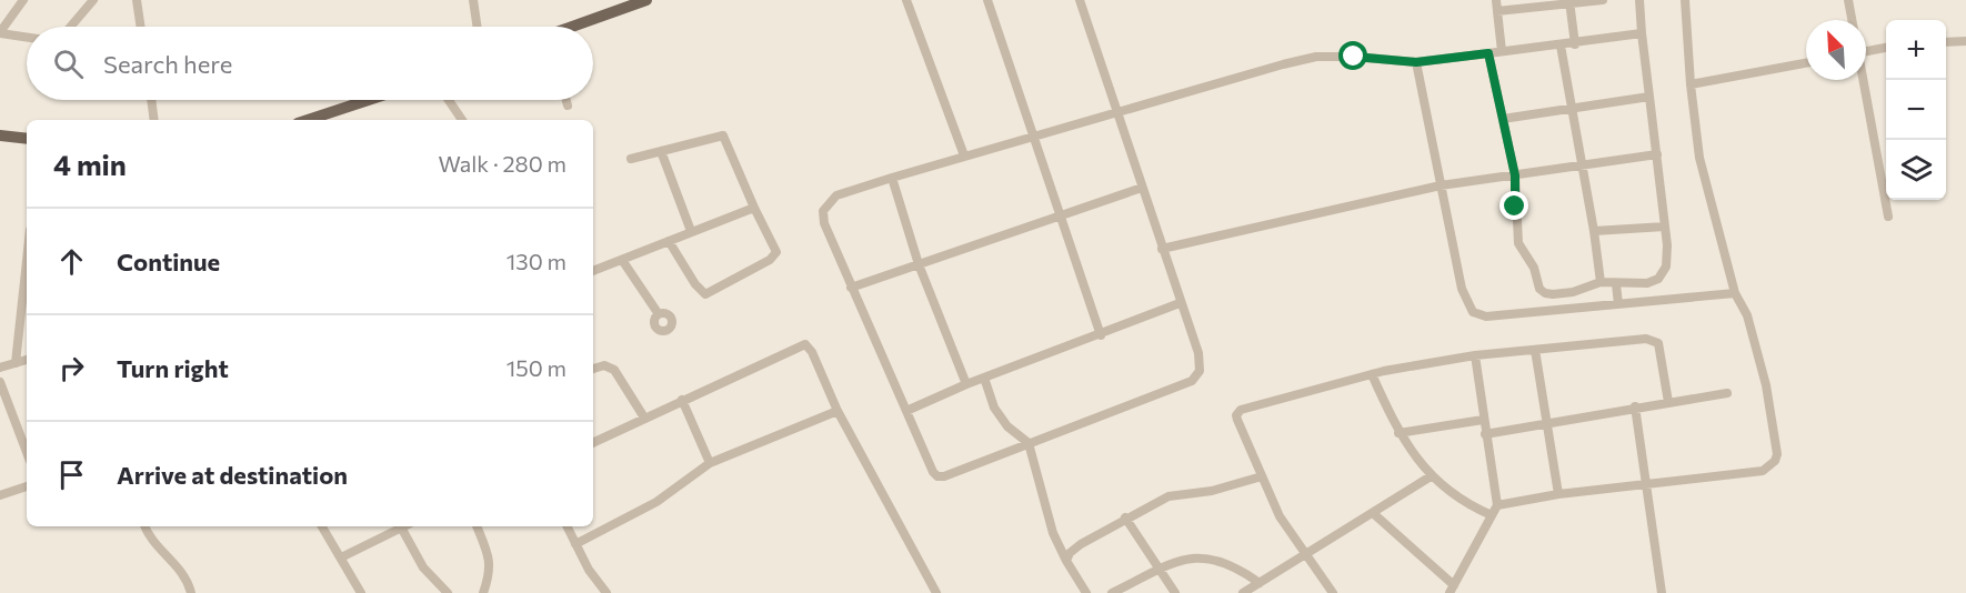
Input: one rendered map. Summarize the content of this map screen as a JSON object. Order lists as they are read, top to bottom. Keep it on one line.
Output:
{"north":"top left","page":{"map_buttons":["+","−"],"search":"Search here","heading":["4 min","Walk · 280 m"],"list":[["Continue","130 m"],["Turn right","150 m"],"Arrive at destination"]}}
